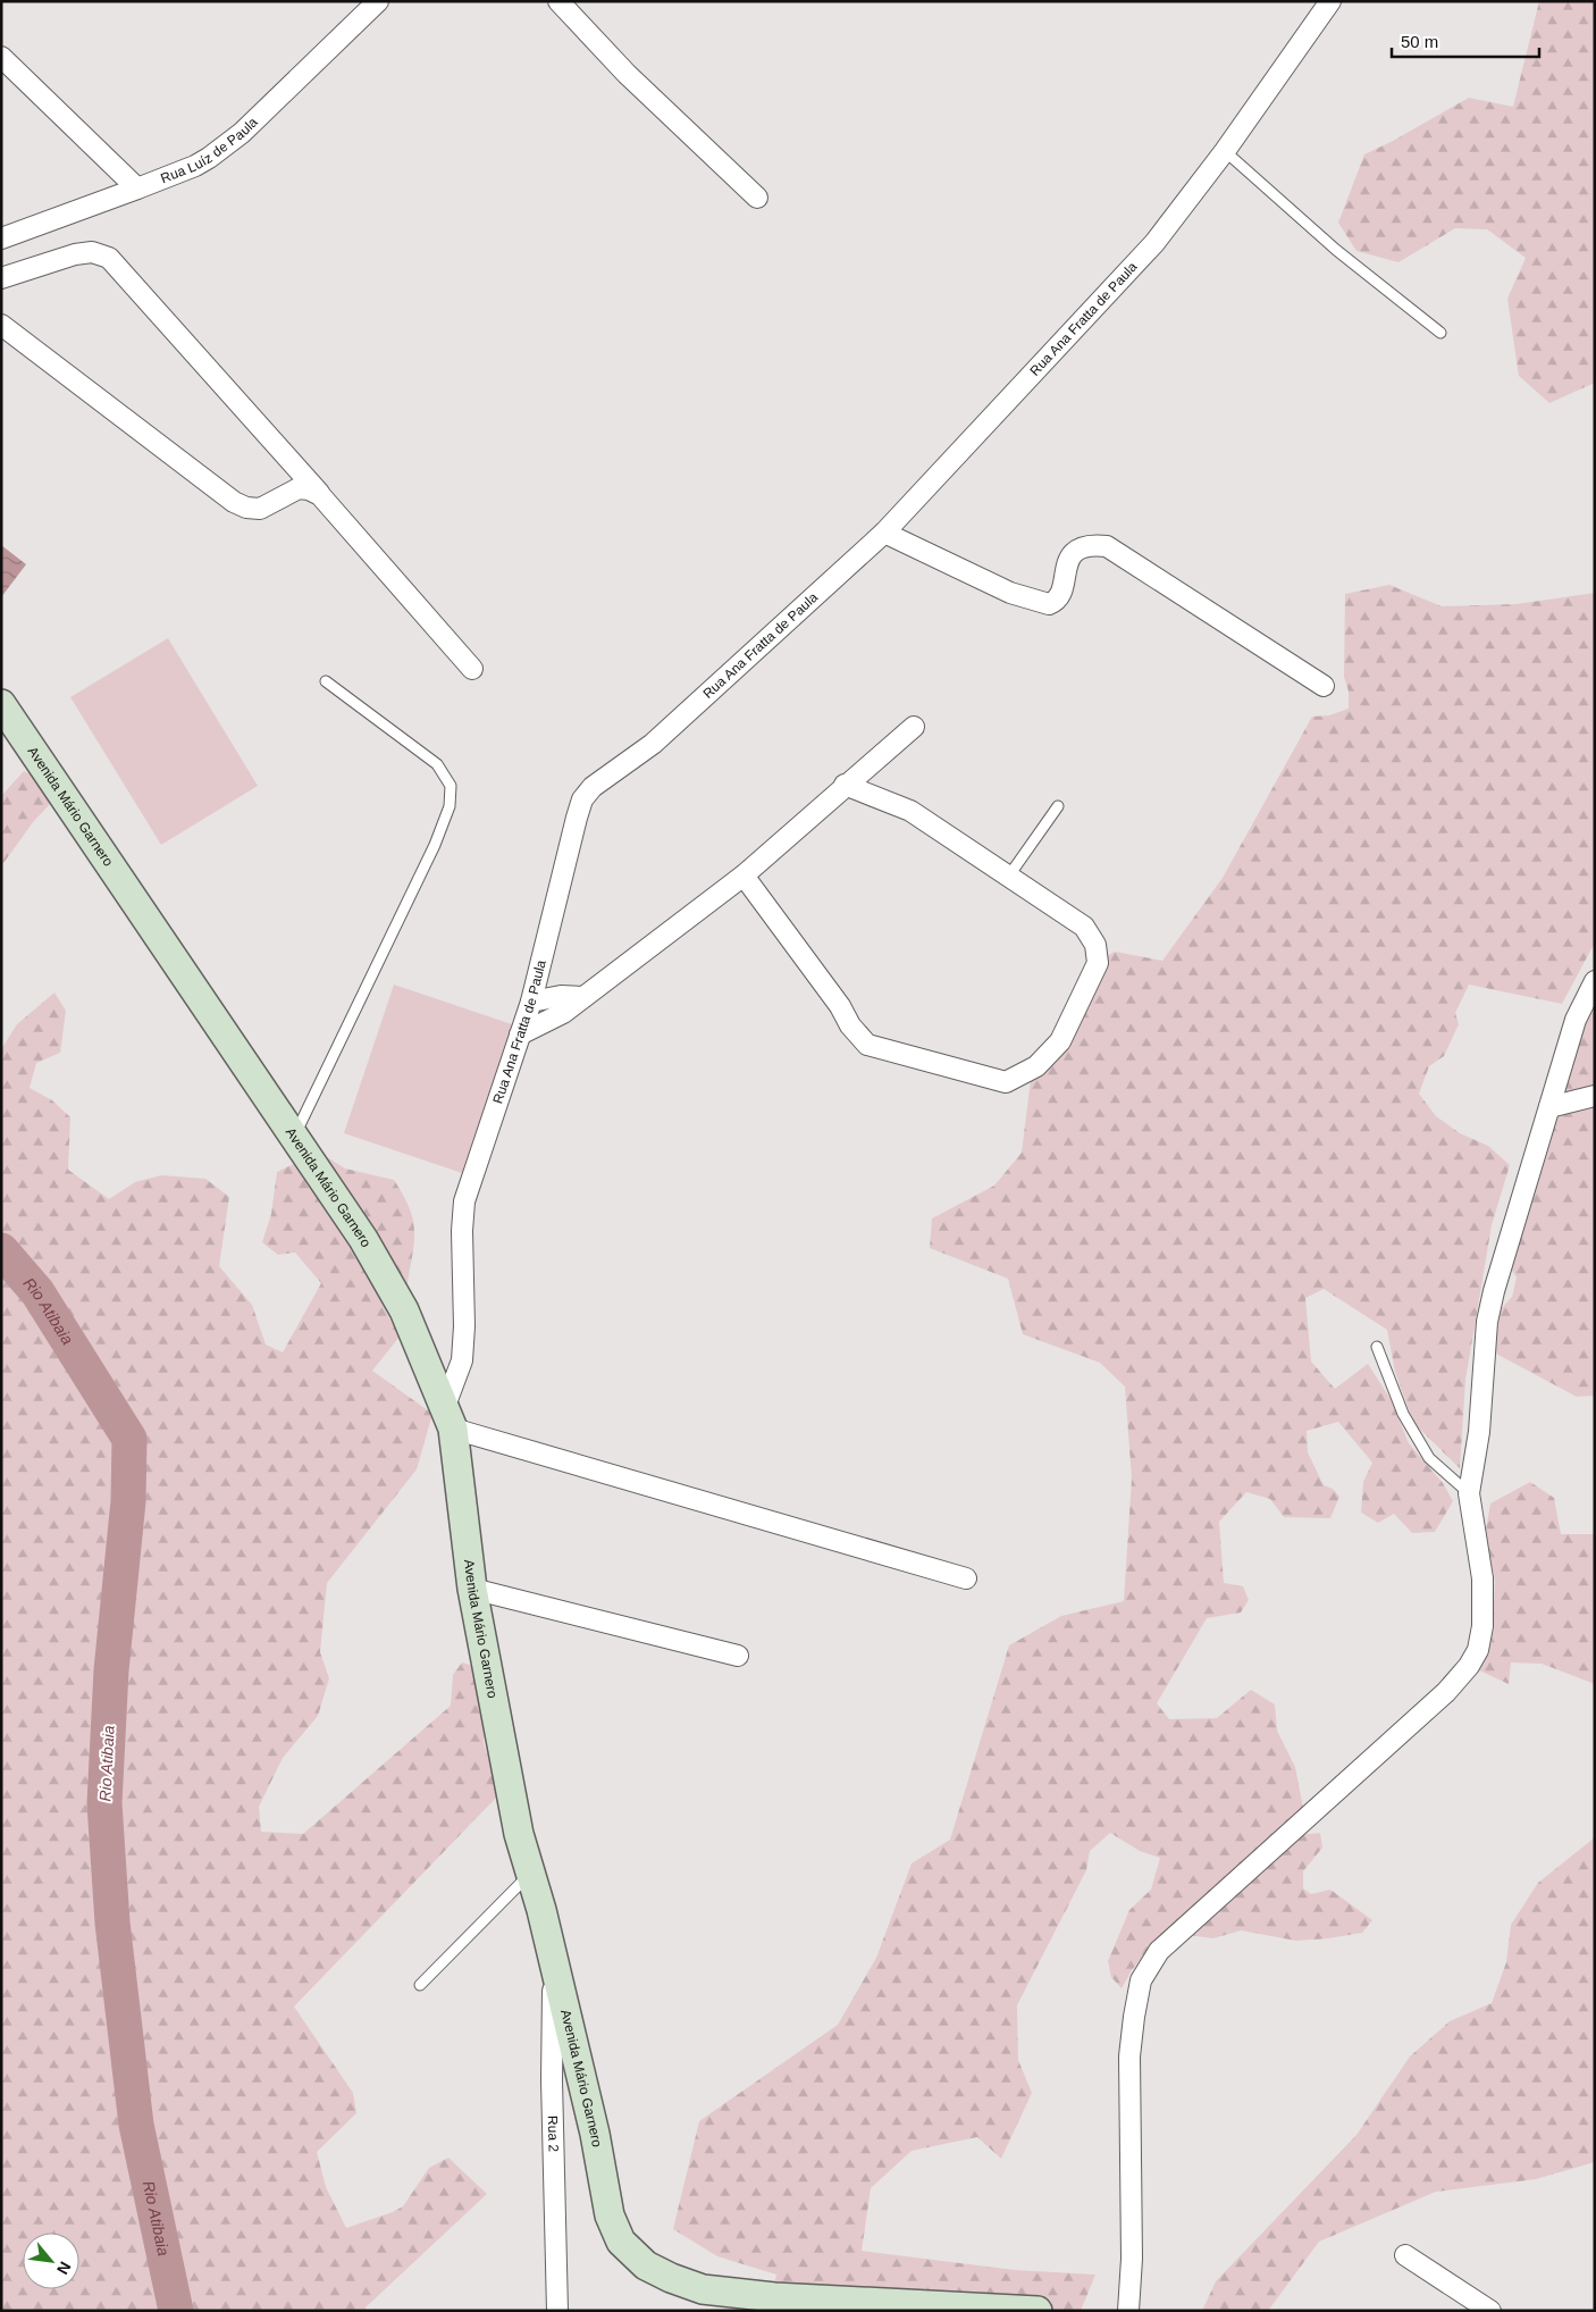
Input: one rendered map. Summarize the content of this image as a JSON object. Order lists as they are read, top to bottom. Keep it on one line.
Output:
{"streets":{"main road":["Avenida Mário Garnero"],"street":["Rua Luíz de Paula","Rua Ana Fratta de Paula","Rua 2"]},"crossings":[["Rua Ana Fratta de Paula","Avenida Mário Garnero"],["Avenida Mário Garnero","Rua 2"]],"water":["Rio Atibaia"],"scale_bar":"50 m","north":"bottom right"}
